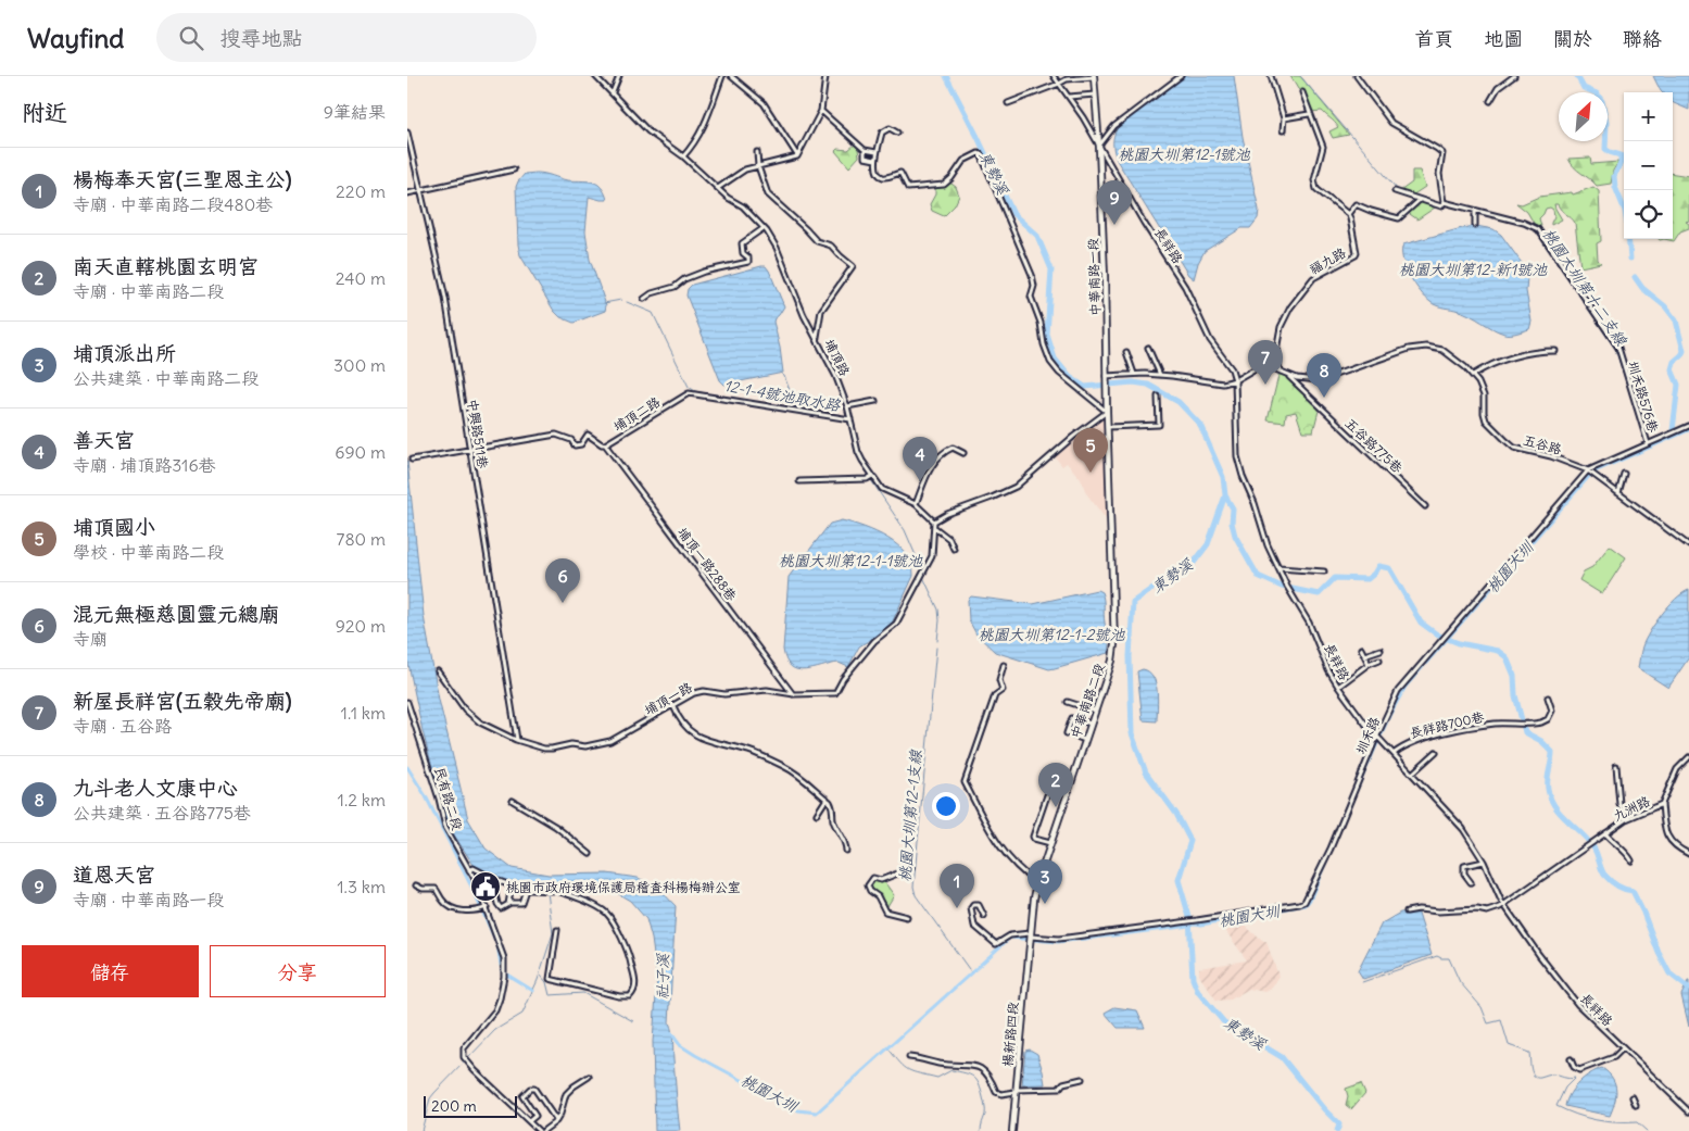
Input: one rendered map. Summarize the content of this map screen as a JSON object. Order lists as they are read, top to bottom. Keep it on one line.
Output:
{"streets":{"main road":["中華南路一段","中華南路二段","楊新路四段"],"street":["長祥路","福九路","埔頂路","圳禾路576巷","埔頂二路","中興路511巷","五谷路","五谷路775巷","埔頂一路288巷","埔頂一路","長祥路700巷","圳禾路","民有路二段","九洲路"]},"crossings":[["長祥路","中華南路一段"],["長祥路","五谷路"],["長祥路","長祥路700巷"],["長祥路","圳禾路"],["長祥路","九洲路"],["福九路","五谷路"],["中華南路一段","中華南路二段"],["埔頂路","埔頂二路"],["埔頂路","埔頂一路"],["圳禾路576巷","圳禾路"],["埔頂二路","中興路511巷"],["埔頂二路","埔頂一路288巷"],["中興路511巷","埔頂一路"],["五谷路","五谷路775巷"],["五谷路","圳禾路"],["埔頂一路288巷","埔頂一路"],["中華南路二段","圳禾路"],["中華南路二段","楊新路四段"],["圳禾路","楊新路四段"]],"water":["桃園大圳第12-1號池","東勢溪","桃園大圳第12-新1號池","桃園大圳第十二支線","12-1-4號池取水路","桃園大圳第12-1-1號池","桃園大圳","桃園大圳第12-1-2號池","桃園大圳第12-1支線","社子溪"],"places":{"public building":["桃園市政府環境保護局稽查科楊梅辦公室"]},"scale_bar":"200 m","north":"top right","page":{"header":"Wayfind","search":"搜尋地點","nav":["首頁","地圖","關於","聯絡"],"heading":["附近","9筆結果"],"map_buttons":["+","−"],"list":[{"mark":"1","name":"楊梅奉天宮(三聖恩主公)","note":"寺廟 · 中華南路二段480巷","value":"220 m"},{"mark":"2","name":"南天直轄桃園玄明宮","note":"寺廟 · 中華南路二段","value":"240 m"},{"mark":"3","name":"埔頂派出所","note":"公共建築 · 中華南路二段","value":"300 m"},{"mark":"4","name":"善天宮","note":"寺廟 · 埔頂路316巷","value":"690 m"},{"mark":"5","name":"埔頂國小","note":"學校 · 中華南路二段","value":"780 m"},{"mark":"6","name":"混元無極慈圓靈元總廟","note":"寺廟","value":"920 m"},{"mark":"7","name":"新屋長祥宮(五穀先帝廟)","note":"寺廟 · 五谷路","value":"1.1 km"},{"mark":"8","name":"九斗老人文康中心","note":"公共建築 · 五谷路775巷","value":"1.2 km"},{"mark":"9","name":"道恩天宮","note":"寺廟 · 中華南路一段","value":"1.3 km"}],"pins":["9","7","8","5","4","6","2","3","1"],"buttons":["儲存","分享"],"scale":"200 m"}}
